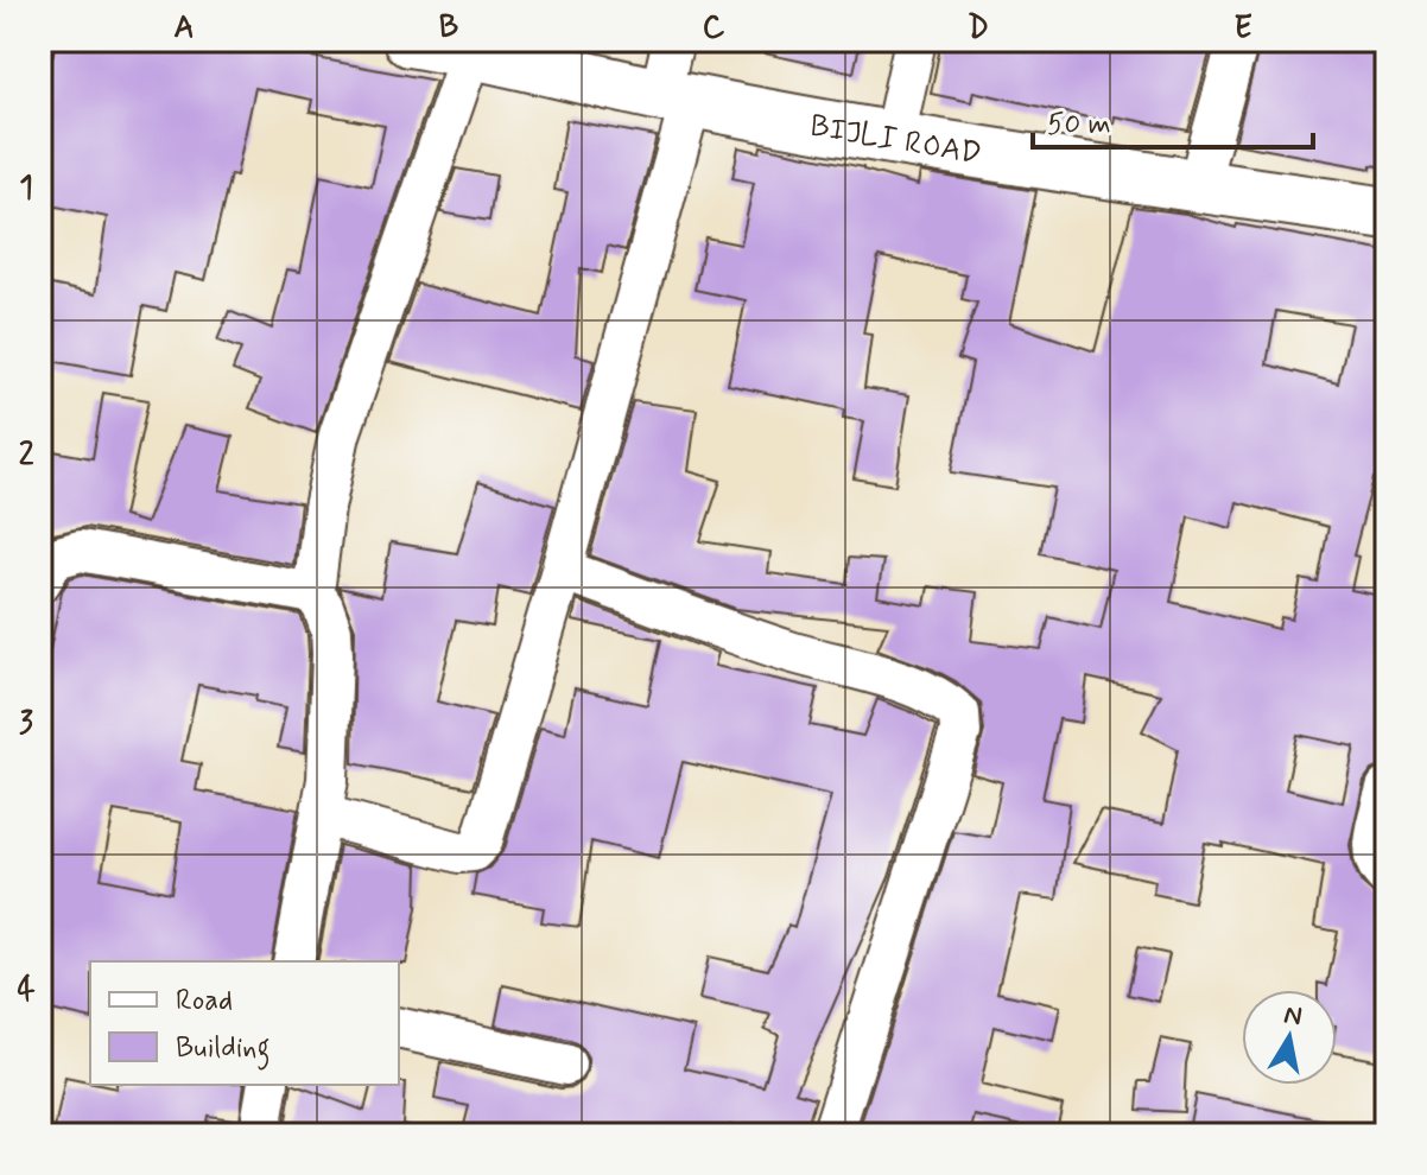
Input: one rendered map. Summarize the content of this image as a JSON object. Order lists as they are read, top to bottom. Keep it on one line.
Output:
{"streets":{"street":["BIJLI ROAD"]},"legend":["Road","Building"],"scale_bar":"50 m","north":"top","grid":{"columns":["A","B","C","D","E"],"rows":["1","2","3","4"]}}
